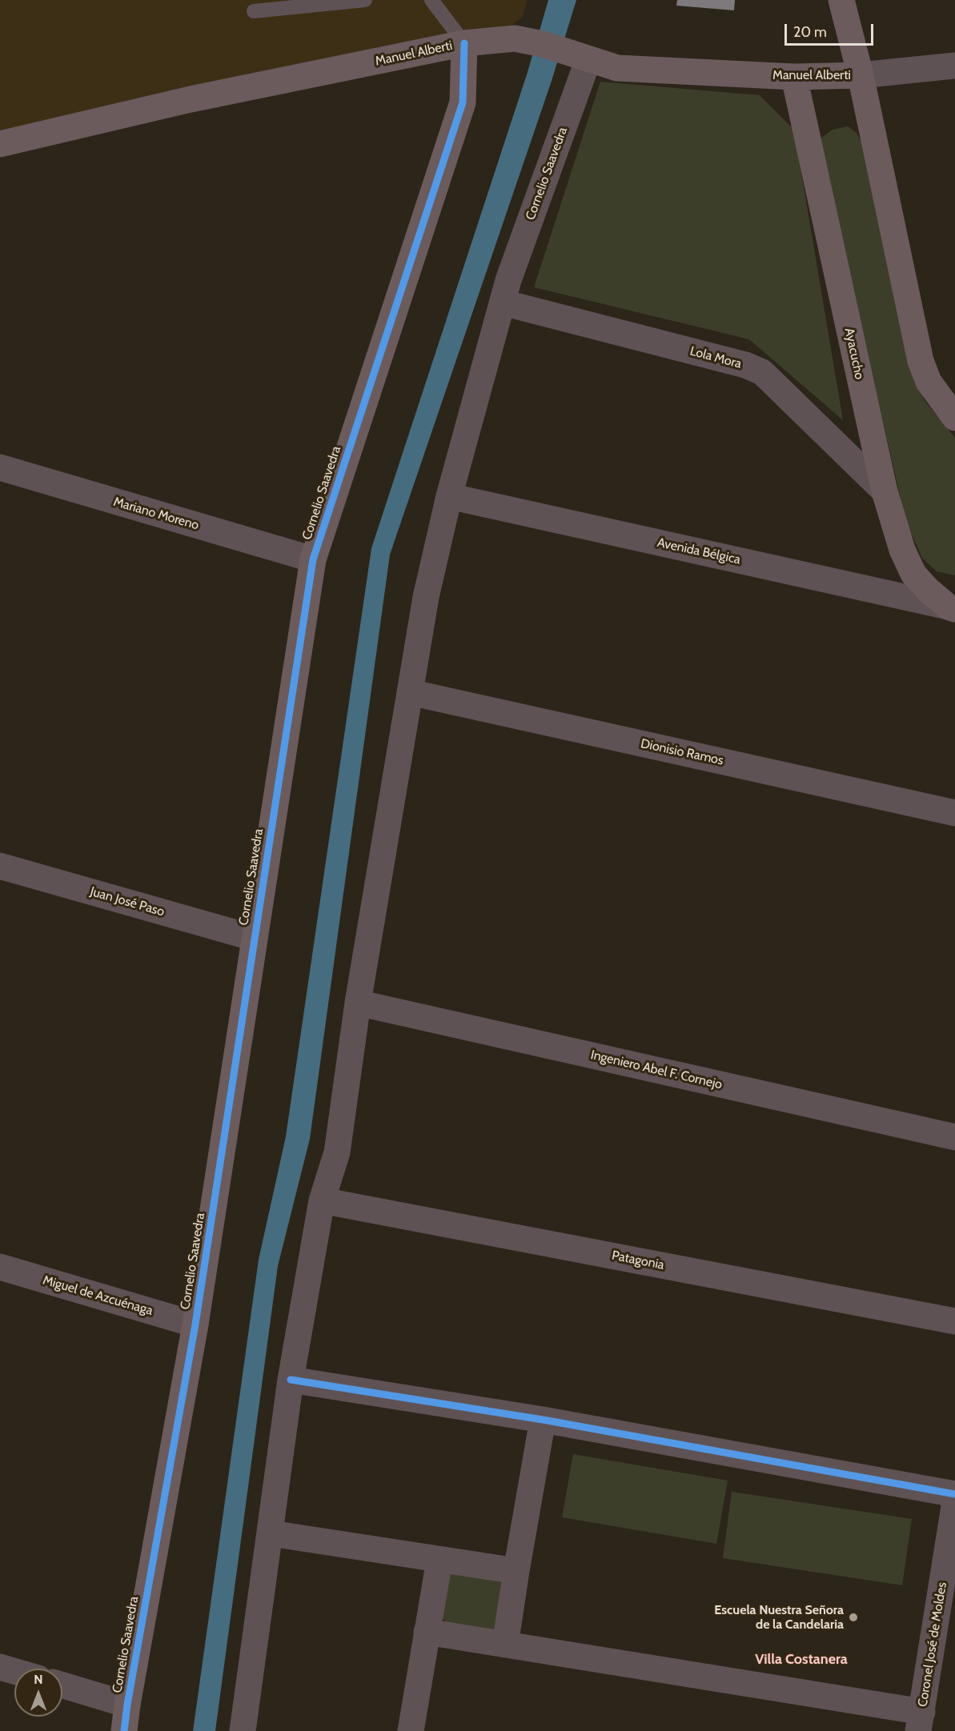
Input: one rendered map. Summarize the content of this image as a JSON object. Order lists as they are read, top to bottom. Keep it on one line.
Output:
{"streets":{"main road":["Manuel Alberti","Cornelio Saavedra","Ayacucho"],"street":["Lola Mora","Mariano Moreno","Avenida Bélgica","Dionisio Ramos","Juan José Paso","Ingeniero Abel F. Cornejo","Patagonia","Miguel de Azcuénaga","Coronel José de Moldes"]},"crossings":[["Manuel Alberti","Cornelio Saavedra"],["Manuel Alberti","Ayacucho"],["Cornelio Saavedra","Lola Mora"],["Cornelio Saavedra","Mariano Moreno"],["Cornelio Saavedra","Avenida Bélgica"],["Cornelio Saavedra","Dionisio Ramos"],["Cornelio Saavedra","Juan José Paso"],["Cornelio Saavedra","Ingeniero Abel F. Cornejo"],["Cornelio Saavedra","Patagonia"],["Cornelio Saavedra","Miguel de Azcuénaga"],["Ayacucho","Lola Mora"],["Ayacucho","Avenida Bélgica"]],"districts":["Villa Costanera"],"places":["Escuela Nuestra Señora de la Candelaria"],"scale_bar":"20 m","north":"top"}
